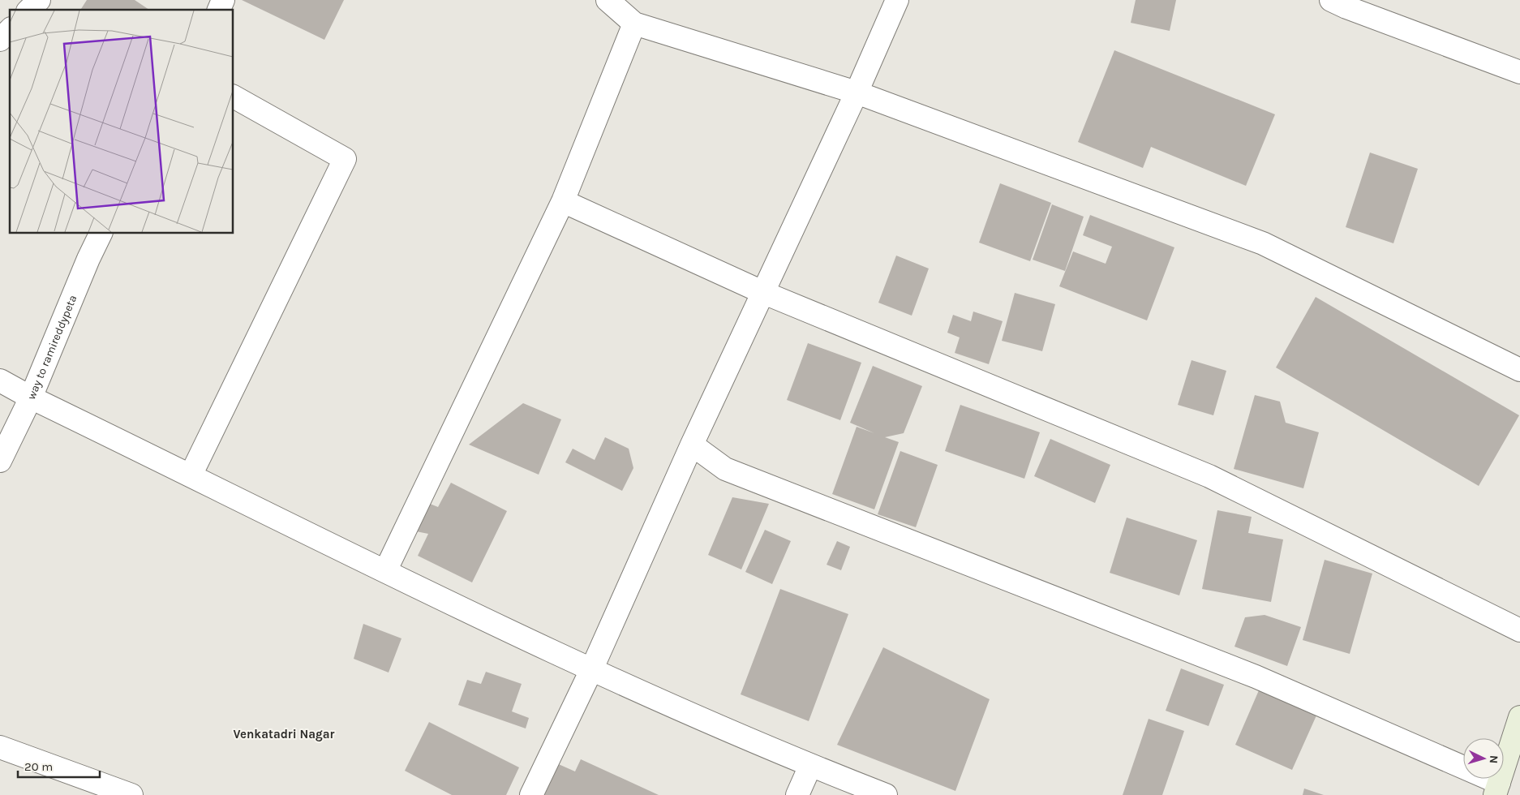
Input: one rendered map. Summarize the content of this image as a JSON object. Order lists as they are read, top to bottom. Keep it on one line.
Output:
{"streets":{"street":["way to ramireddypeta"]},"districts":["Venkatadri Nagar"],"scale_bar":"20 m","north":"right"}
